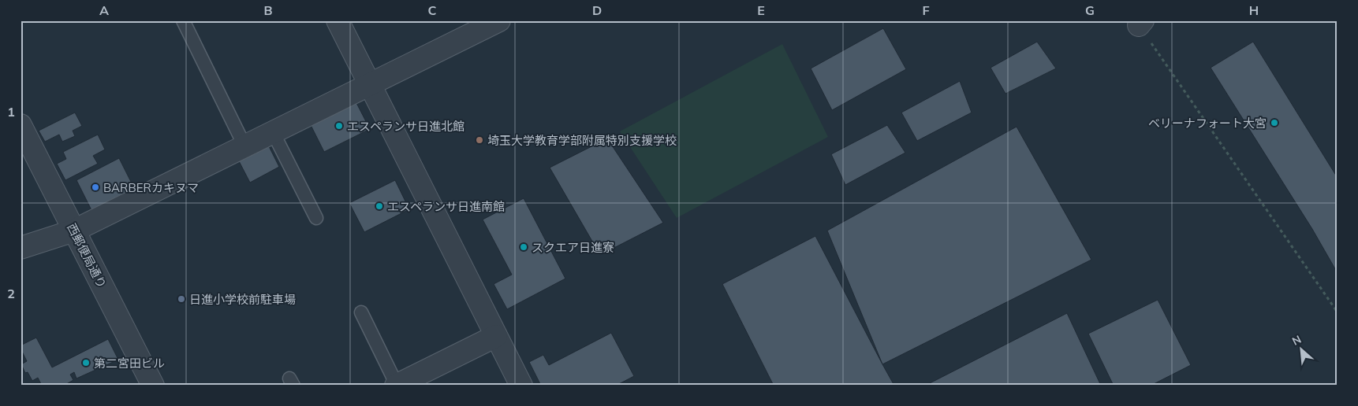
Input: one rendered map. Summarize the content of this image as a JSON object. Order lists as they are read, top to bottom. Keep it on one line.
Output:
{"streets":{"street":["西郵便局通り"]},"places":["ベリーナフォート大宮","エスペランサ日進北館","埼玉大学教育学部附属特別支援学校","BARBERカキヌマ","エスペランサ日進南館","スクエア日進寮","日進小学校前駐車場","第二宮田ビル"],"north":"top left","grid":{"columns":["A","B","C","D","E","F","G","H"],"rows":["1","2"]}}
